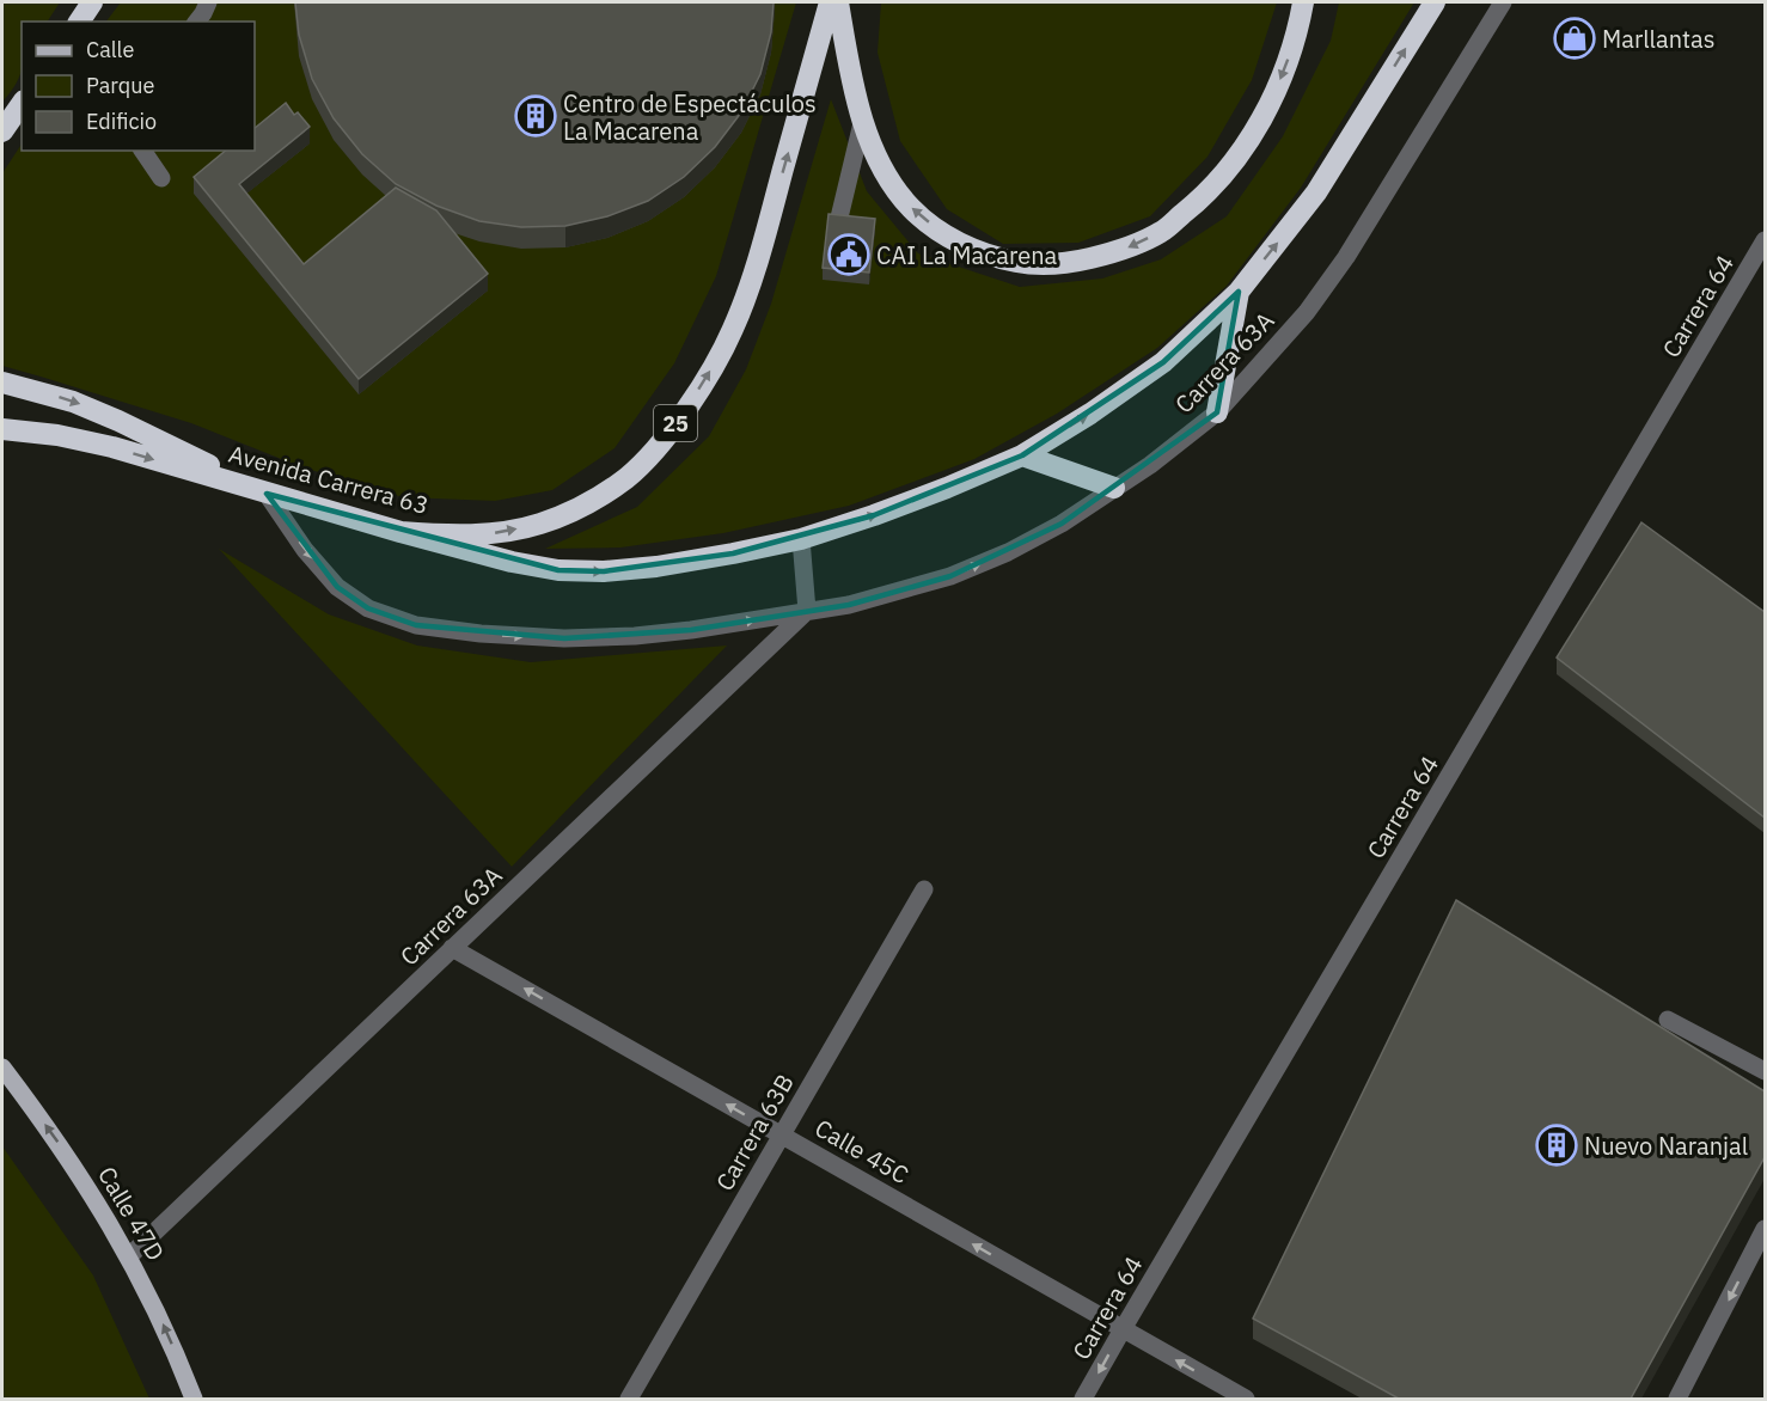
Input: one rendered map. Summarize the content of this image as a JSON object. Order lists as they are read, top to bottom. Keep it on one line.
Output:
{"streets":{"highway":["25","Avenida Carrera 63"],"main road":["Calle 47D"],"street":["Carrera 64","Carrera 63A","Carrera 63B","Calle 45C"]},"crossings":[["Carrera 64","Calle 45C"],["Carrera 63A","Avenida Carrera 63"],["Carrera 63A","Calle 45C"],["Carrera 63A","Calle 47D"],["Carrera 63B","Calle 45C"]],"one_way":["Avenida Carrera 63","Calle 45C","Calle 47D"],"places":{"shop":["Marllantas"],"building":["Centro de Espectáculos La Macarena","Nuevo Naranjal"],"public building":["CAI La Macarena"]},"legend":["Calle","Parque","Edificio"]}
